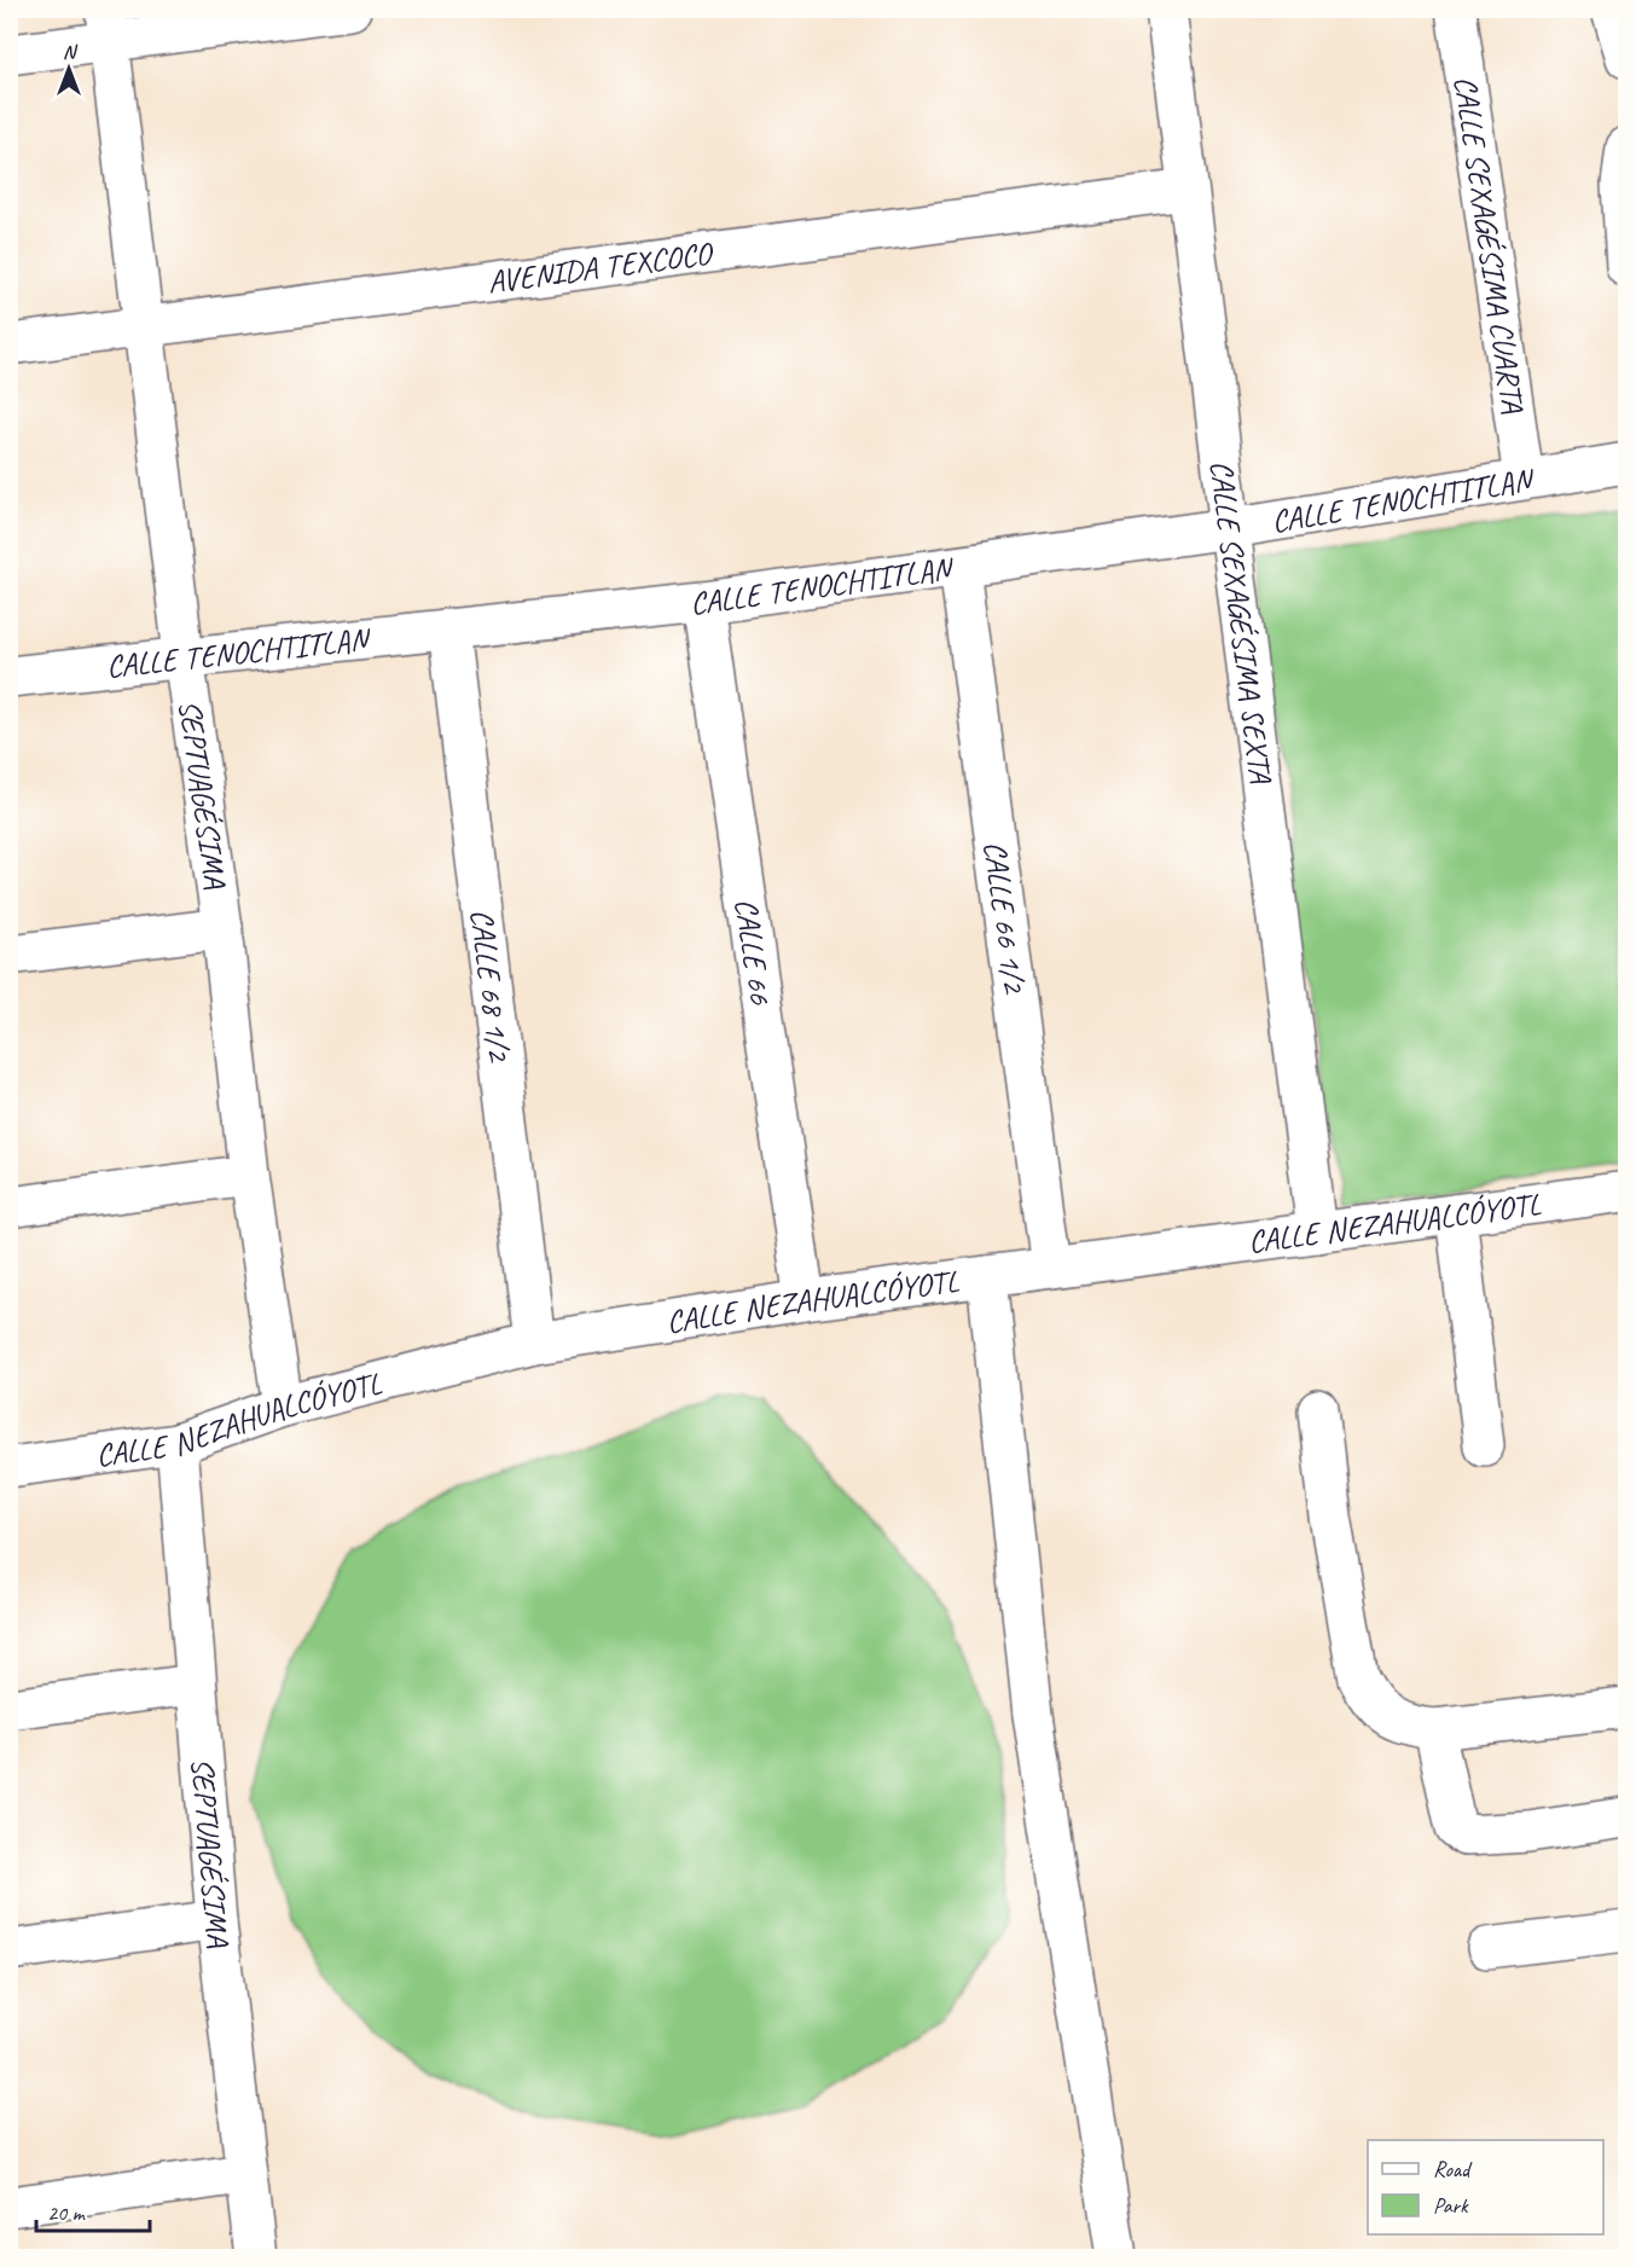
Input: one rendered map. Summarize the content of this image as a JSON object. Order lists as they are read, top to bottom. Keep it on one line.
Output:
{"streets":{"street":["CALLE SEXAGÉSIMA CUARTA","AVENIDA TEXCOCO","CALLE TENOCHTITLAN","CALLE SEXAGÉSIMA SEXTA","SEPTUAGÉSIMA","CALLE 66 1/2","CALLE 66","CALLE 68 1/2","CALLE NEZAHUALCÓYOTL"]},"crossings":[["CALLE SEXAGÉSIMA CUARTA","CALLE TENOCHTITLAN"],["AVENIDA TEXCOCO","CALLE SEXAGÉSIMA SEXTA"],["AVENIDA TEXCOCO","SEPTUAGÉSIMA"],["CALLE TENOCHTITLAN","CALLE SEXAGÉSIMA SEXTA"],["CALLE TENOCHTITLAN","SEPTUAGÉSIMA"],["CALLE TENOCHTITLAN","CALLE 66 1/2"],["CALLE TENOCHTITLAN","CALLE 66"],["CALLE TENOCHTITLAN","CALLE 68 1/2"],["CALLE SEXAGÉSIMA SEXTA","CALLE NEZAHUALCÓYOTL"],["SEPTUAGÉSIMA","CALLE NEZAHUALCÓYOTL"],["CALLE 66 1/2","CALLE NEZAHUALCÓYOTL"],["CALLE 66","CALLE NEZAHUALCÓYOTL"],["CALLE 68 1/2","CALLE NEZAHUALCÓYOTL"]],"legend":["Road","Park"],"scale_bar":"20 m","north":"top"}
